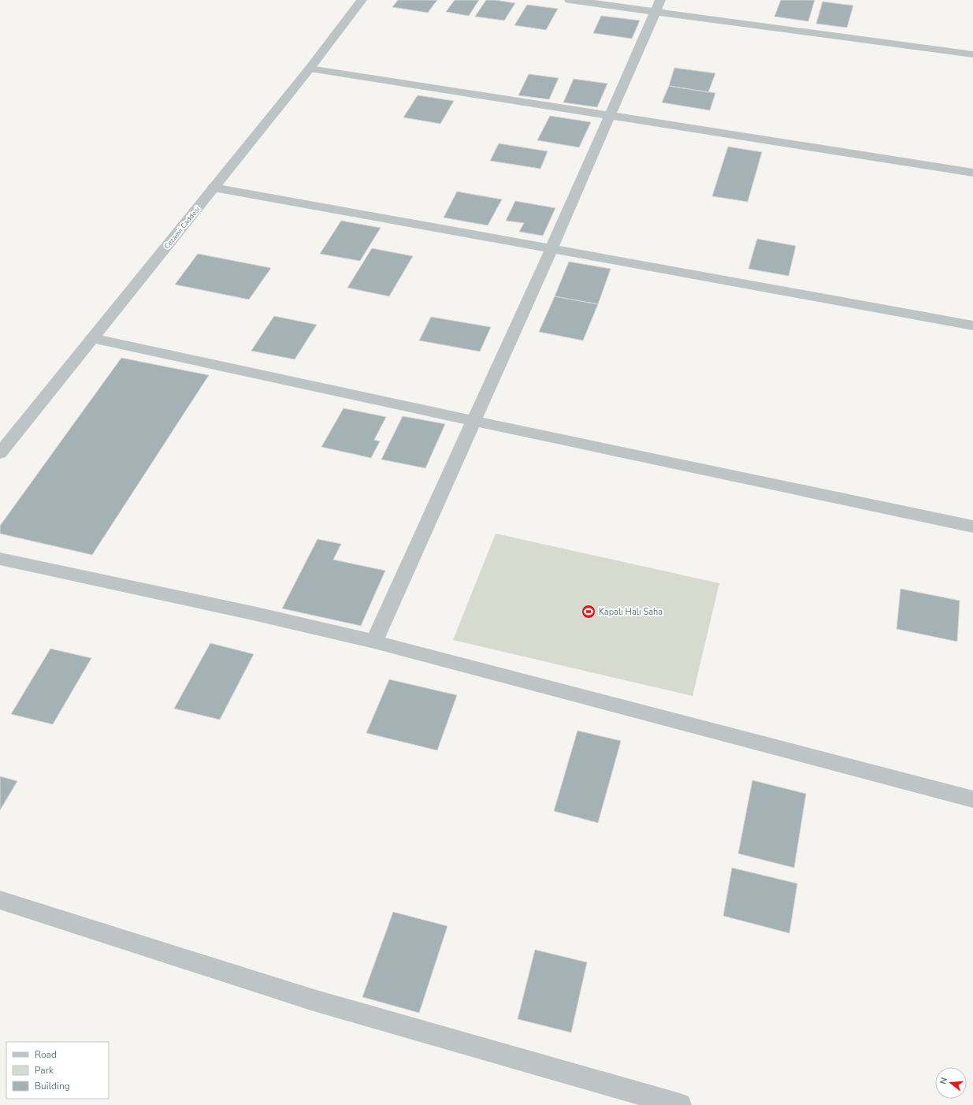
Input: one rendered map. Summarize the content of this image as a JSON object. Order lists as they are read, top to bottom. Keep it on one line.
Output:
{"streets":{"street":["Cezaevi Caddesi"]},"places":{"sports":["Kapalı Halı Saha"]},"legend":["Road","Park","Building"],"north":"left"}
